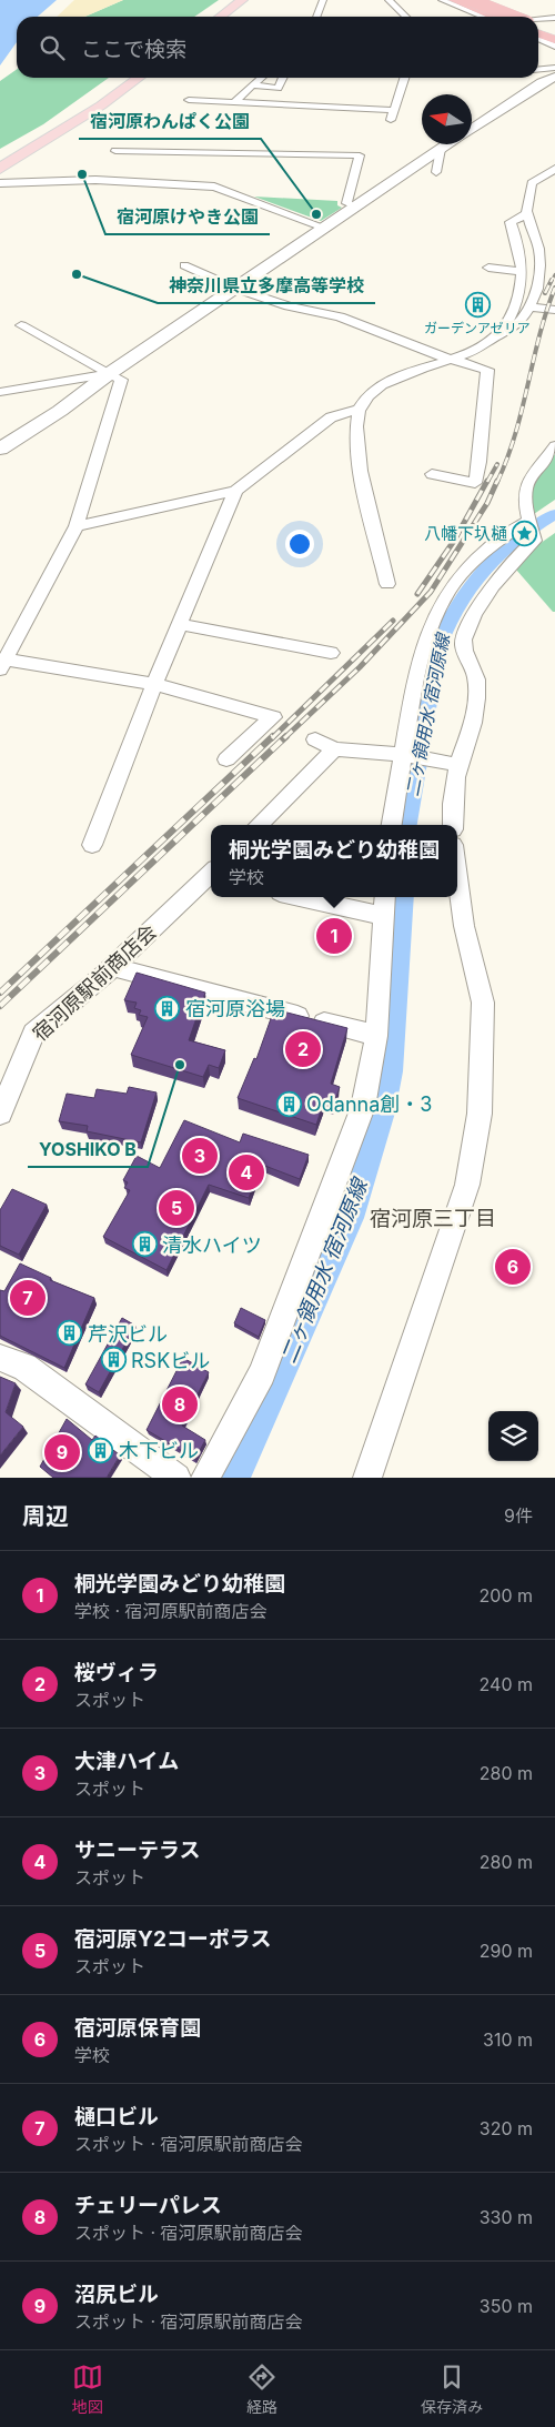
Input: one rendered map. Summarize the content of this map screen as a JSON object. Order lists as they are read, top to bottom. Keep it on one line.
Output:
{"streets":{"street":["宿河原駅前商店会"]},"districts":["宿河原三丁目"],"water":["二ヶ領用水 宿河原線"],"places":{"other":["宿河原けやき公園","宿河原わんぱく公園","神奈川県立多摩高等学校","YOSHIKO B"],"building":["ガーデンアゼリア","宿河原浴場","Odanna創・3","清水ハイツ","芹沢ビル","RSKビル","木下ビル"],"place":["八幡下圦樋"]},"north":"left","page":{"search":"ここで検索","popup":["桐光学園みどり幼稚園","学校"],"pins":["1","2","3","4","5","6","7","8","9"],"heading":["周辺","9件"],"list":[{"mark":"1","name":"桐光学園みどり幼稚園","note":"学校 · 宿河原駅前商店会","value":"200 m"},{"mark":"2","name":"桜ヴィラ","note":"スポット","value":"240 m"},{"mark":"3","name":"大津ハイム","note":"スポット","value":"280 m"},{"mark":"4","name":"サニーテラス","note":"スポット","value":"280 m"},{"mark":"5","name":"宿河原Y2コーポラス","note":"スポット","value":"290 m"},{"mark":"6","name":"宿河原保育園","note":"学校","value":"310 m"},{"mark":"7","name":"樋口ビル","note":"スポット · 宿河原駅前商店会","value":"320 m"},{"mark":"8","name":"チェリーパレス","note":"スポット · 宿河原駅前商店会","value":"330 m"},{"mark":"9","name":"沼尻ビル","note":"スポット · 宿河原駅前商店会","value":"350 m"}],"nav":["地図","経路","保存済み"]}}
